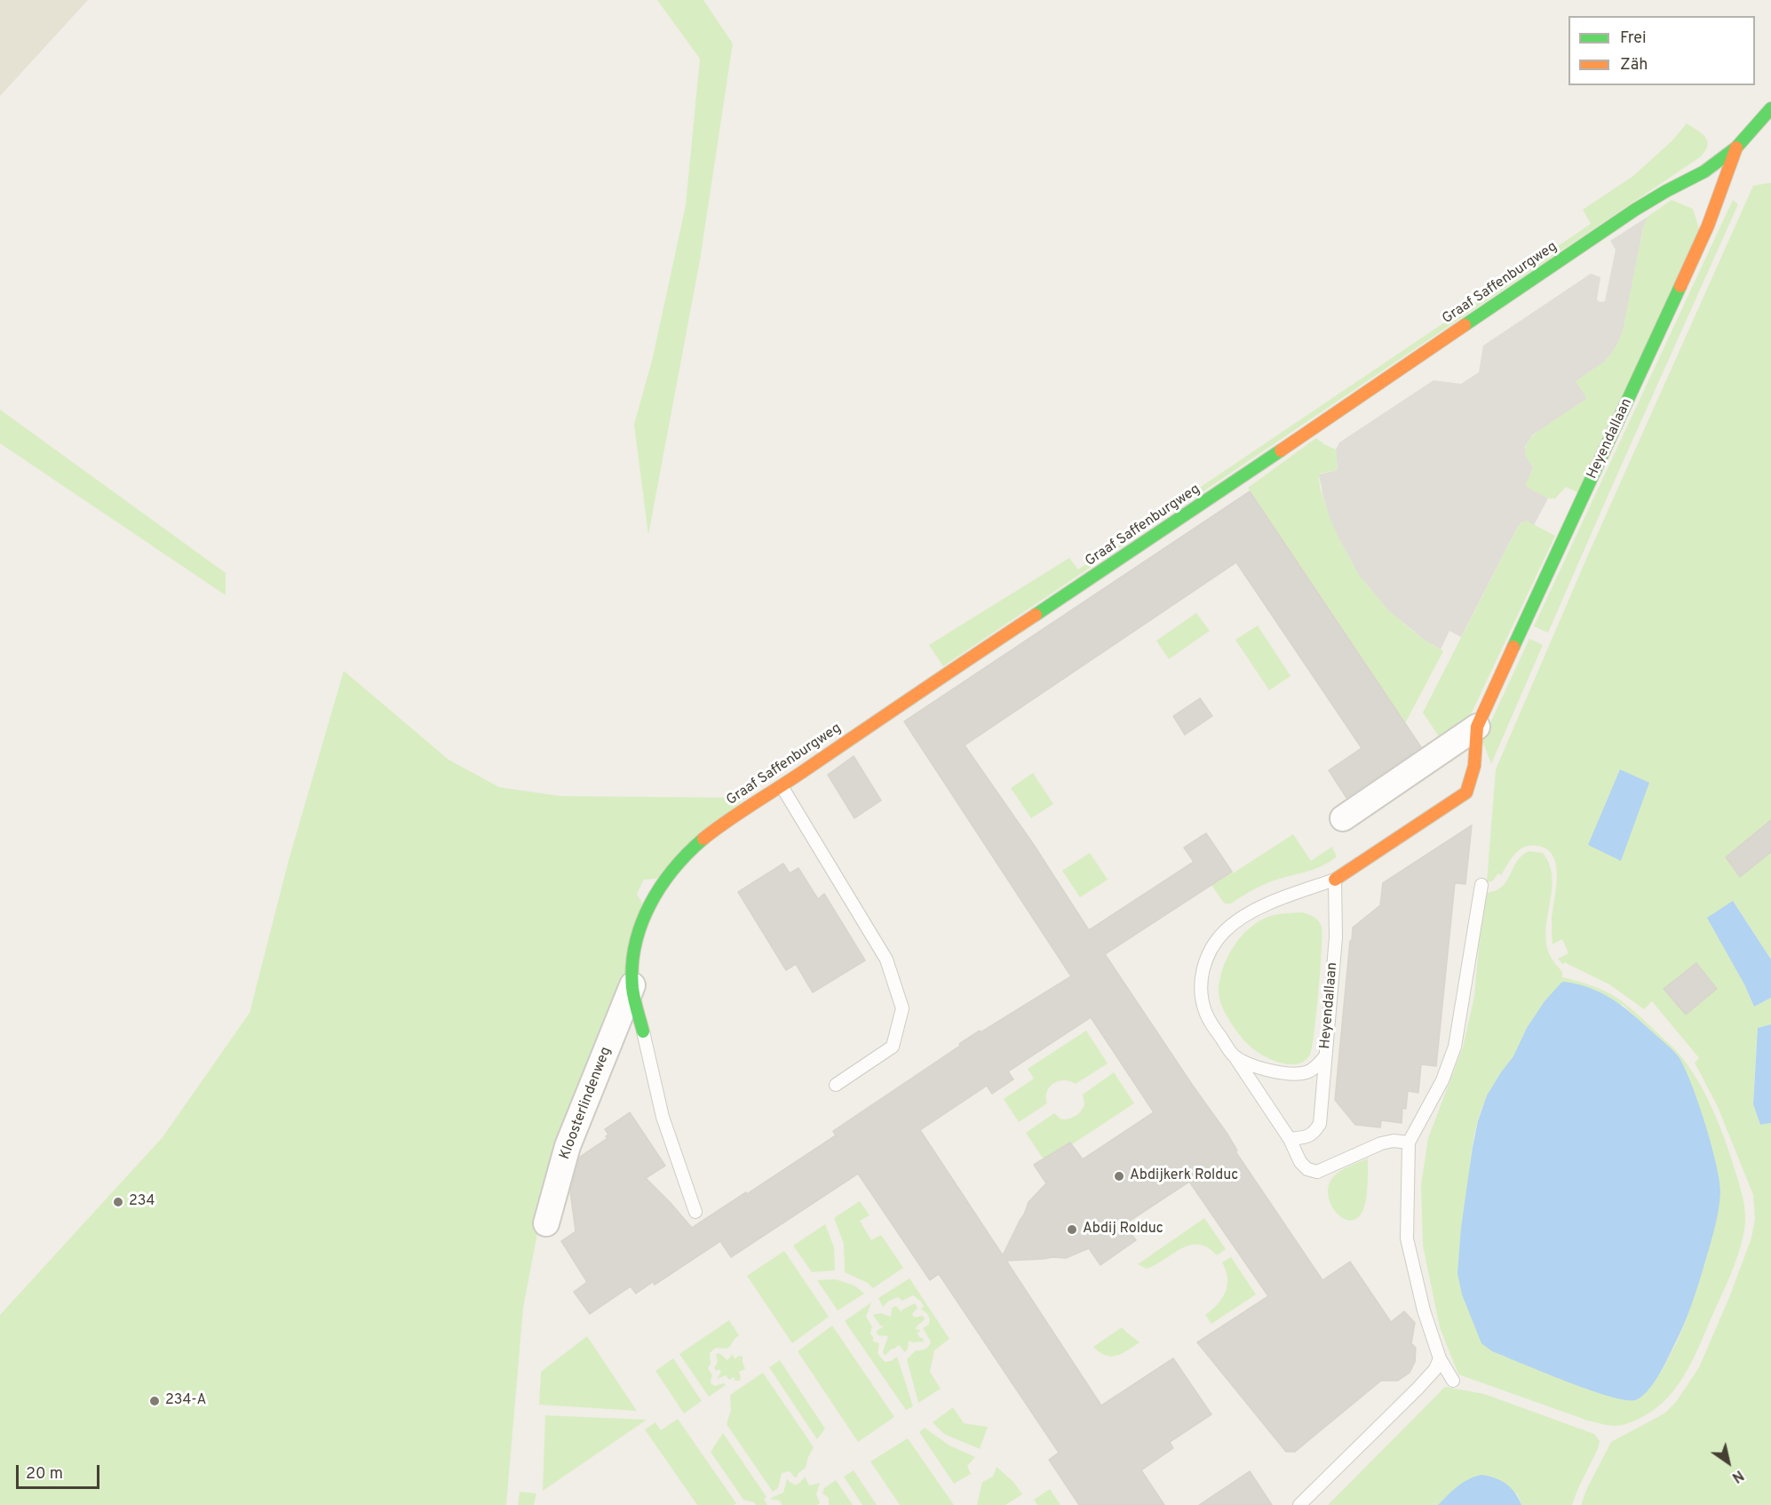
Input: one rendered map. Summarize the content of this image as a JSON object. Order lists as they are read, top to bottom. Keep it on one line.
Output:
{"streets":{"street":["Graaf Saffenburgweg","Heyendallaan","Kloosterlindenweg"]},"crossings":[["Graaf Saffenburgweg","Heyendallaan"],["Graaf Saffenburgweg","Kloosterlindenweg"]],"places":["Abdijkerk Rolduc","234","Abdij Rolduc","234-A"],"legend":["Frei","Zäh"],"scale_bar":"20 m","north":"bottom right"}
